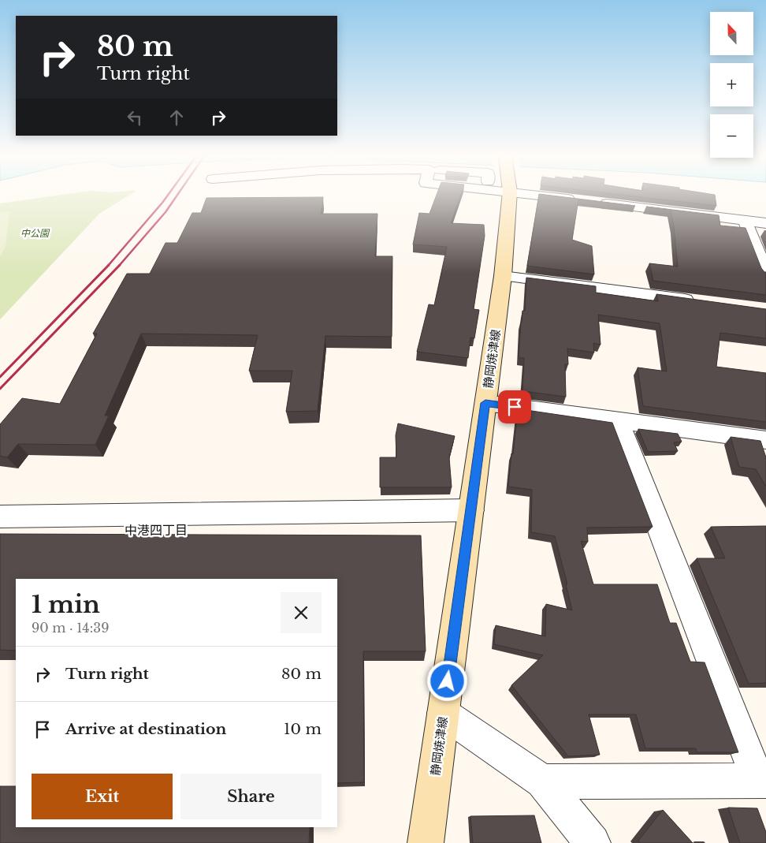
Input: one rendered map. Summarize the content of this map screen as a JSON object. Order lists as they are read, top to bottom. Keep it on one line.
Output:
{"streets":{"main road":["静岡焼津線"]},"districts":["中港四丁目"],"parks":["中公園"],"north":"top","page":{"map_buttons":["+","−"],"turn":["80 m","Turn right"],"heading":["1 min","90 m · 14:39"],"list":[{"name":"Turn right","value":"80 m"},{"name":"Arrive at destination","value":"10 m"}],"buttons":["Exit","Share"]}}
